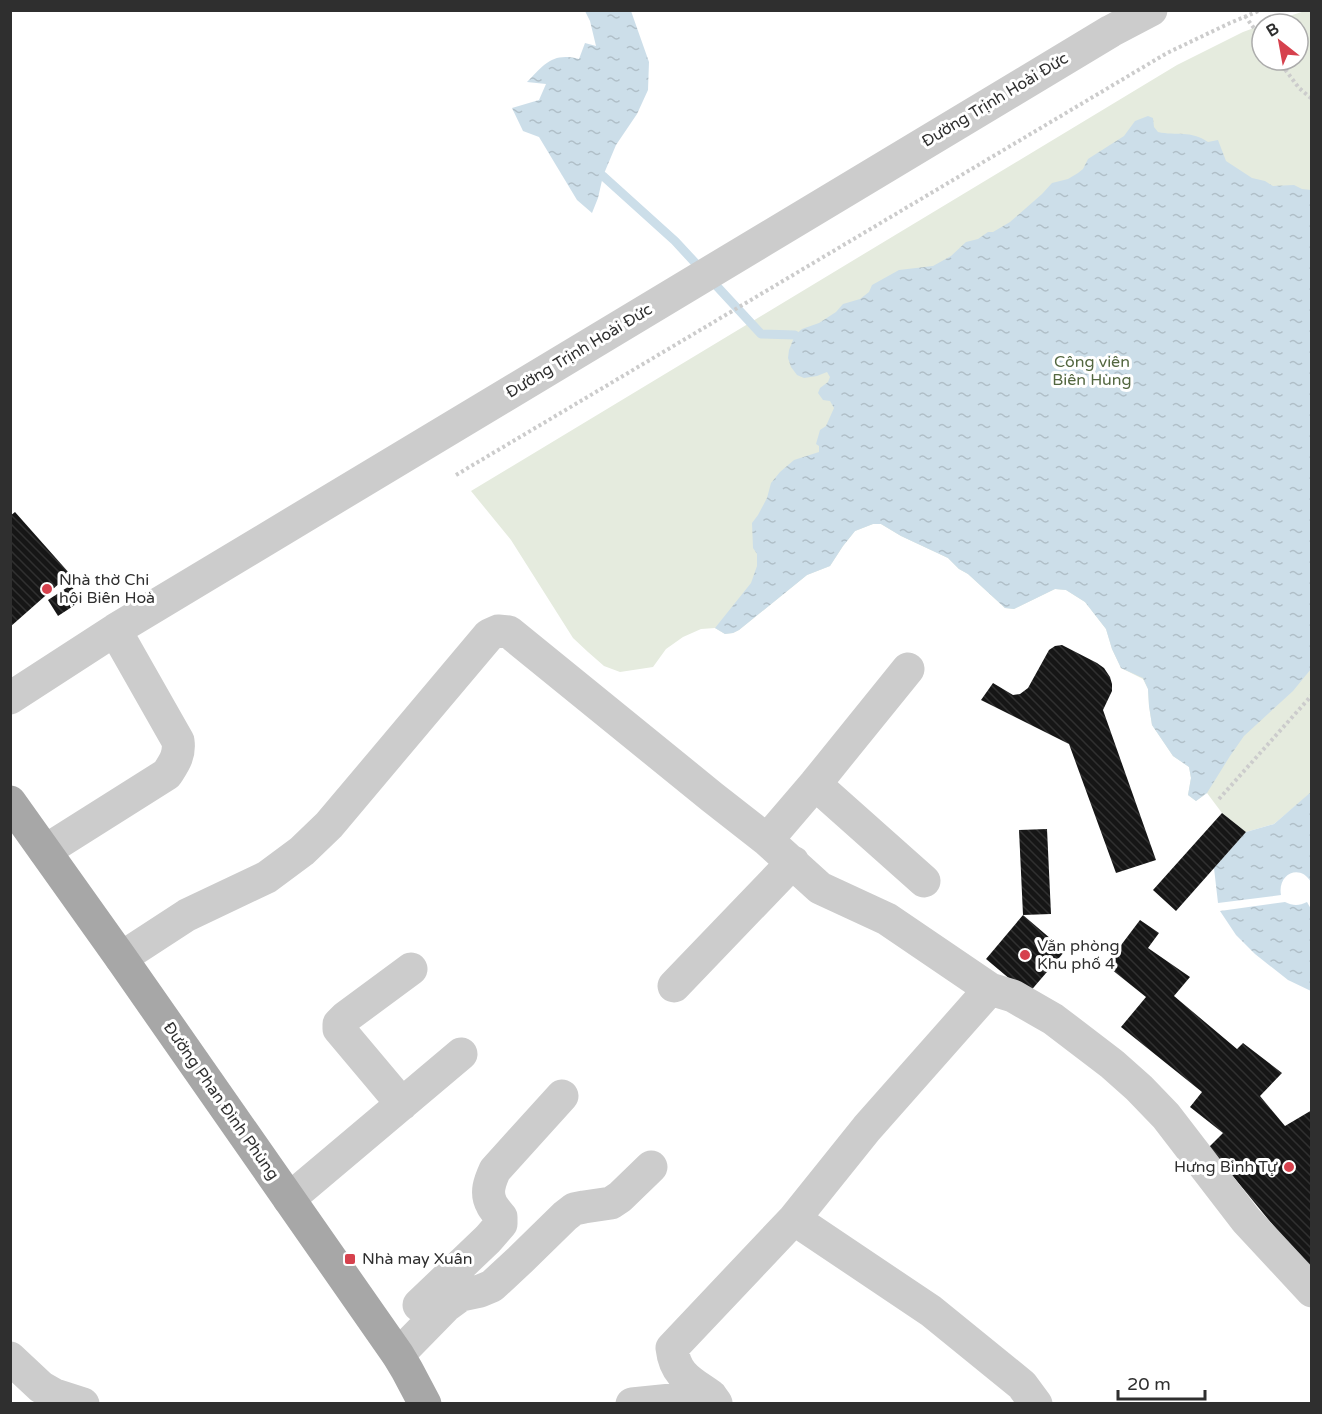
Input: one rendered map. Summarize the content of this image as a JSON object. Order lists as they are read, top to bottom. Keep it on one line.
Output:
{"streets":{"main road":["Đường Phan Đình Phùng"],"street":["Đường Trịnh Hoài Đức"]},"parks":["Công viên Biên Hùng"],"places":{"other":["Nhà thờ Chi hội Biên Hoà","Văn phòng Khu phố 4","Hưng Bình Tự"],"transit":["Nhà may Xuân"]},"scale_bar":"20 m","north":"top left"}
